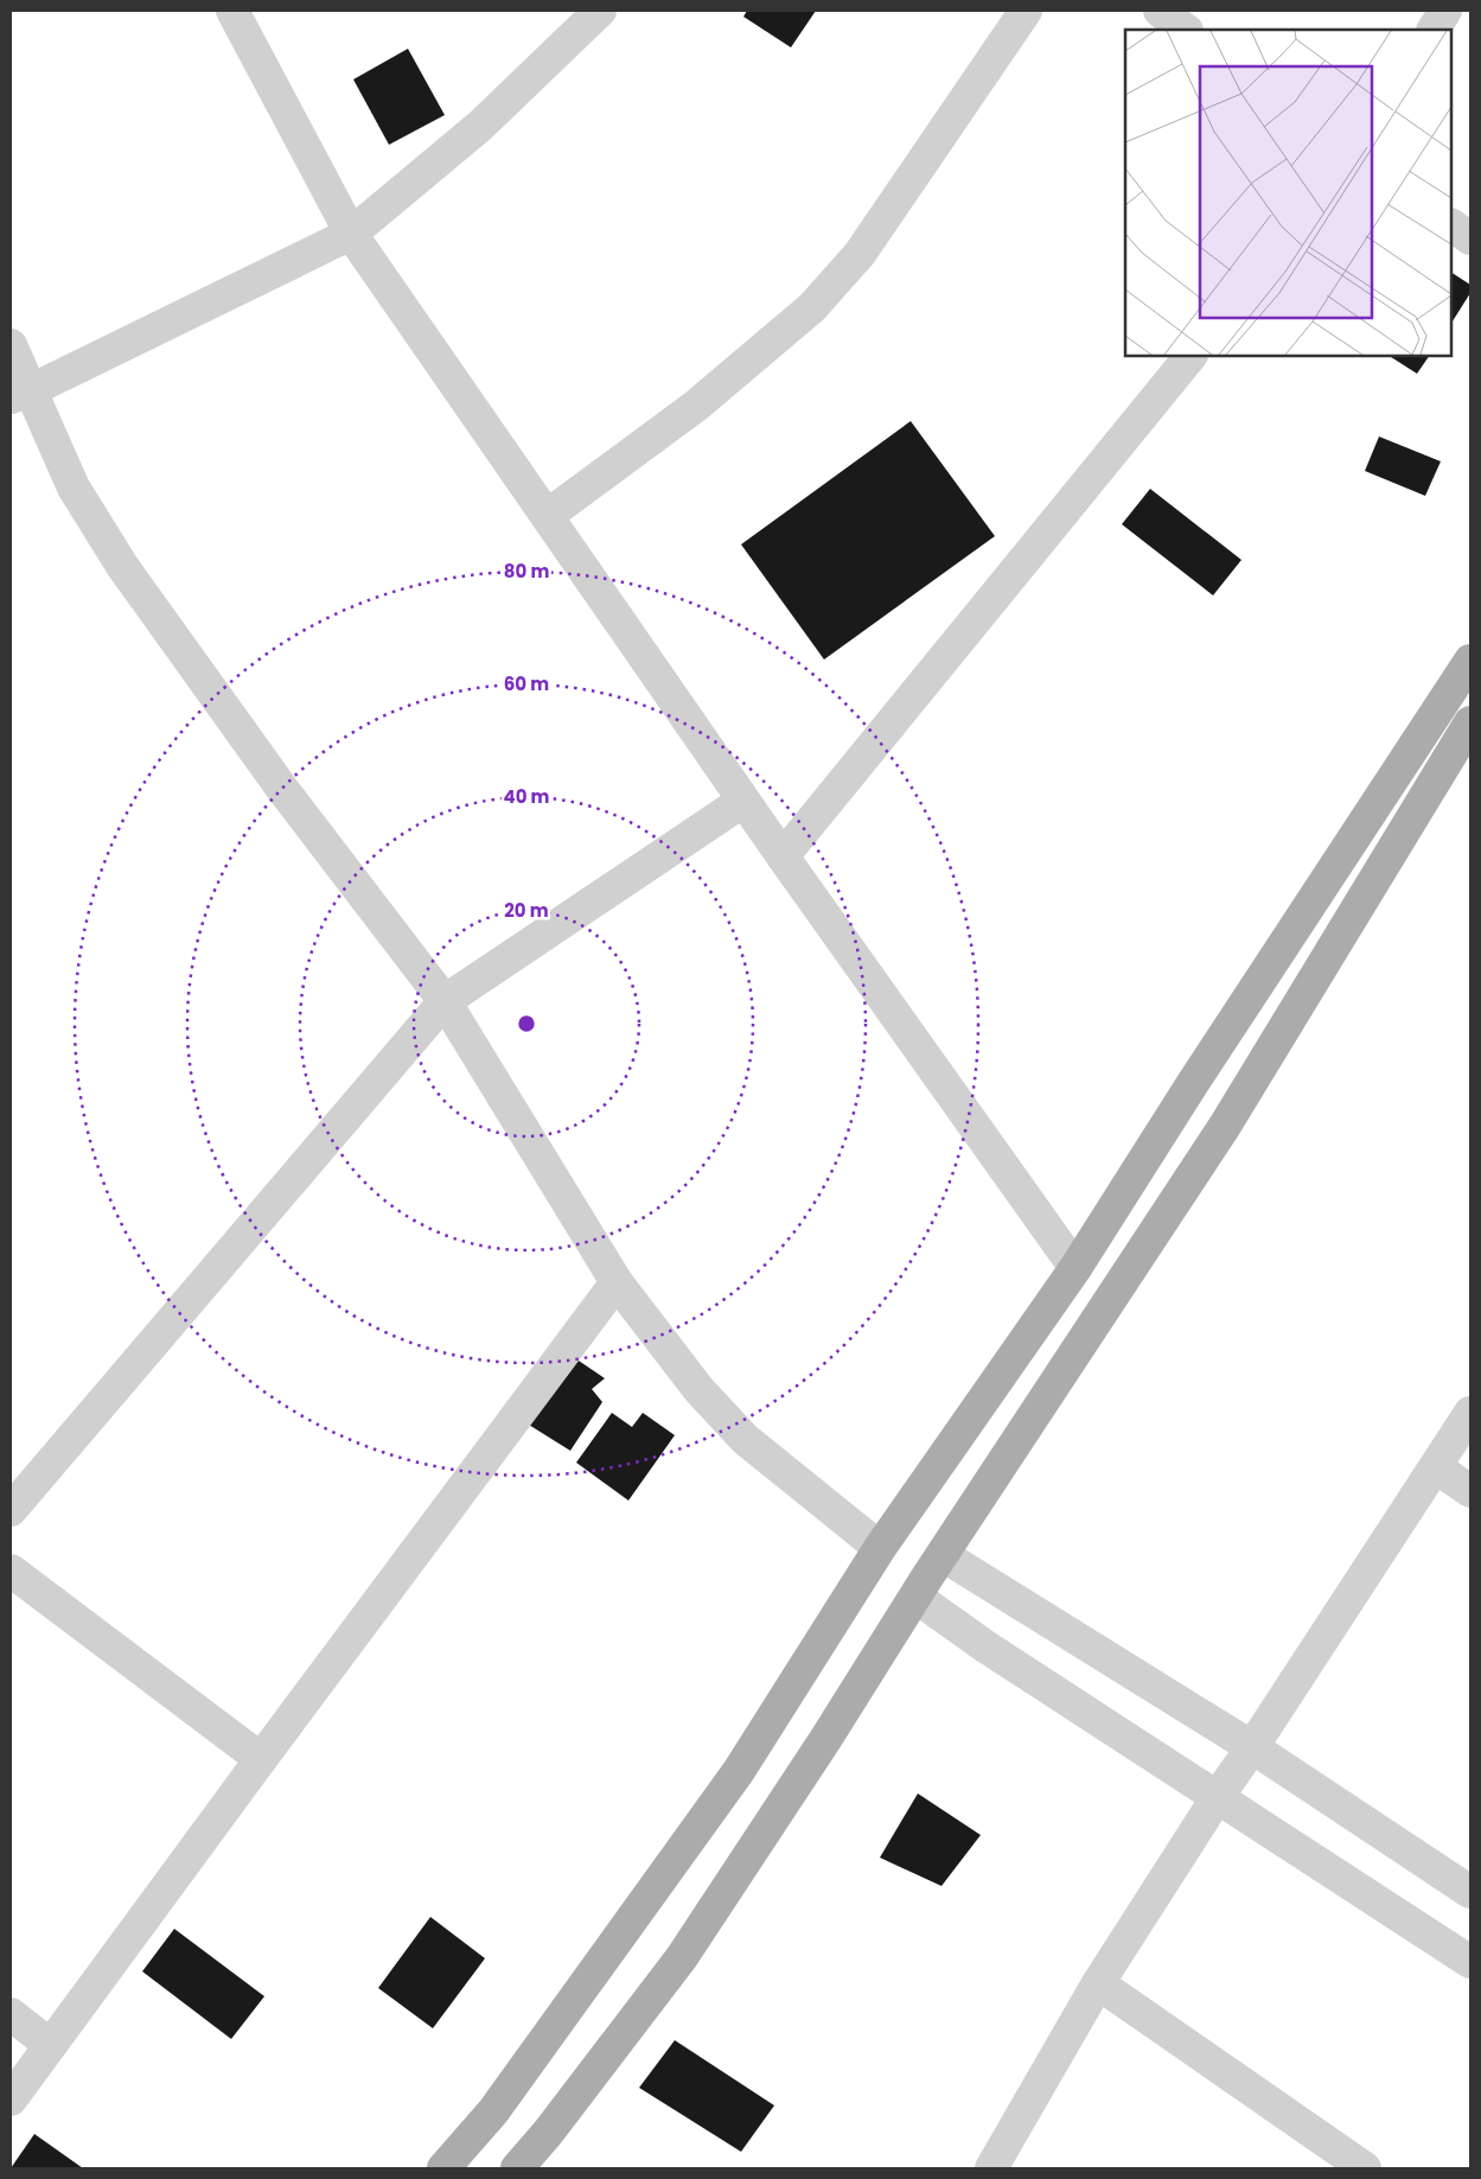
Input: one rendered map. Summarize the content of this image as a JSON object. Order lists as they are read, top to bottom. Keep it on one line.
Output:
{"rings":["80 m","60 m","40 m","20 m"]}
